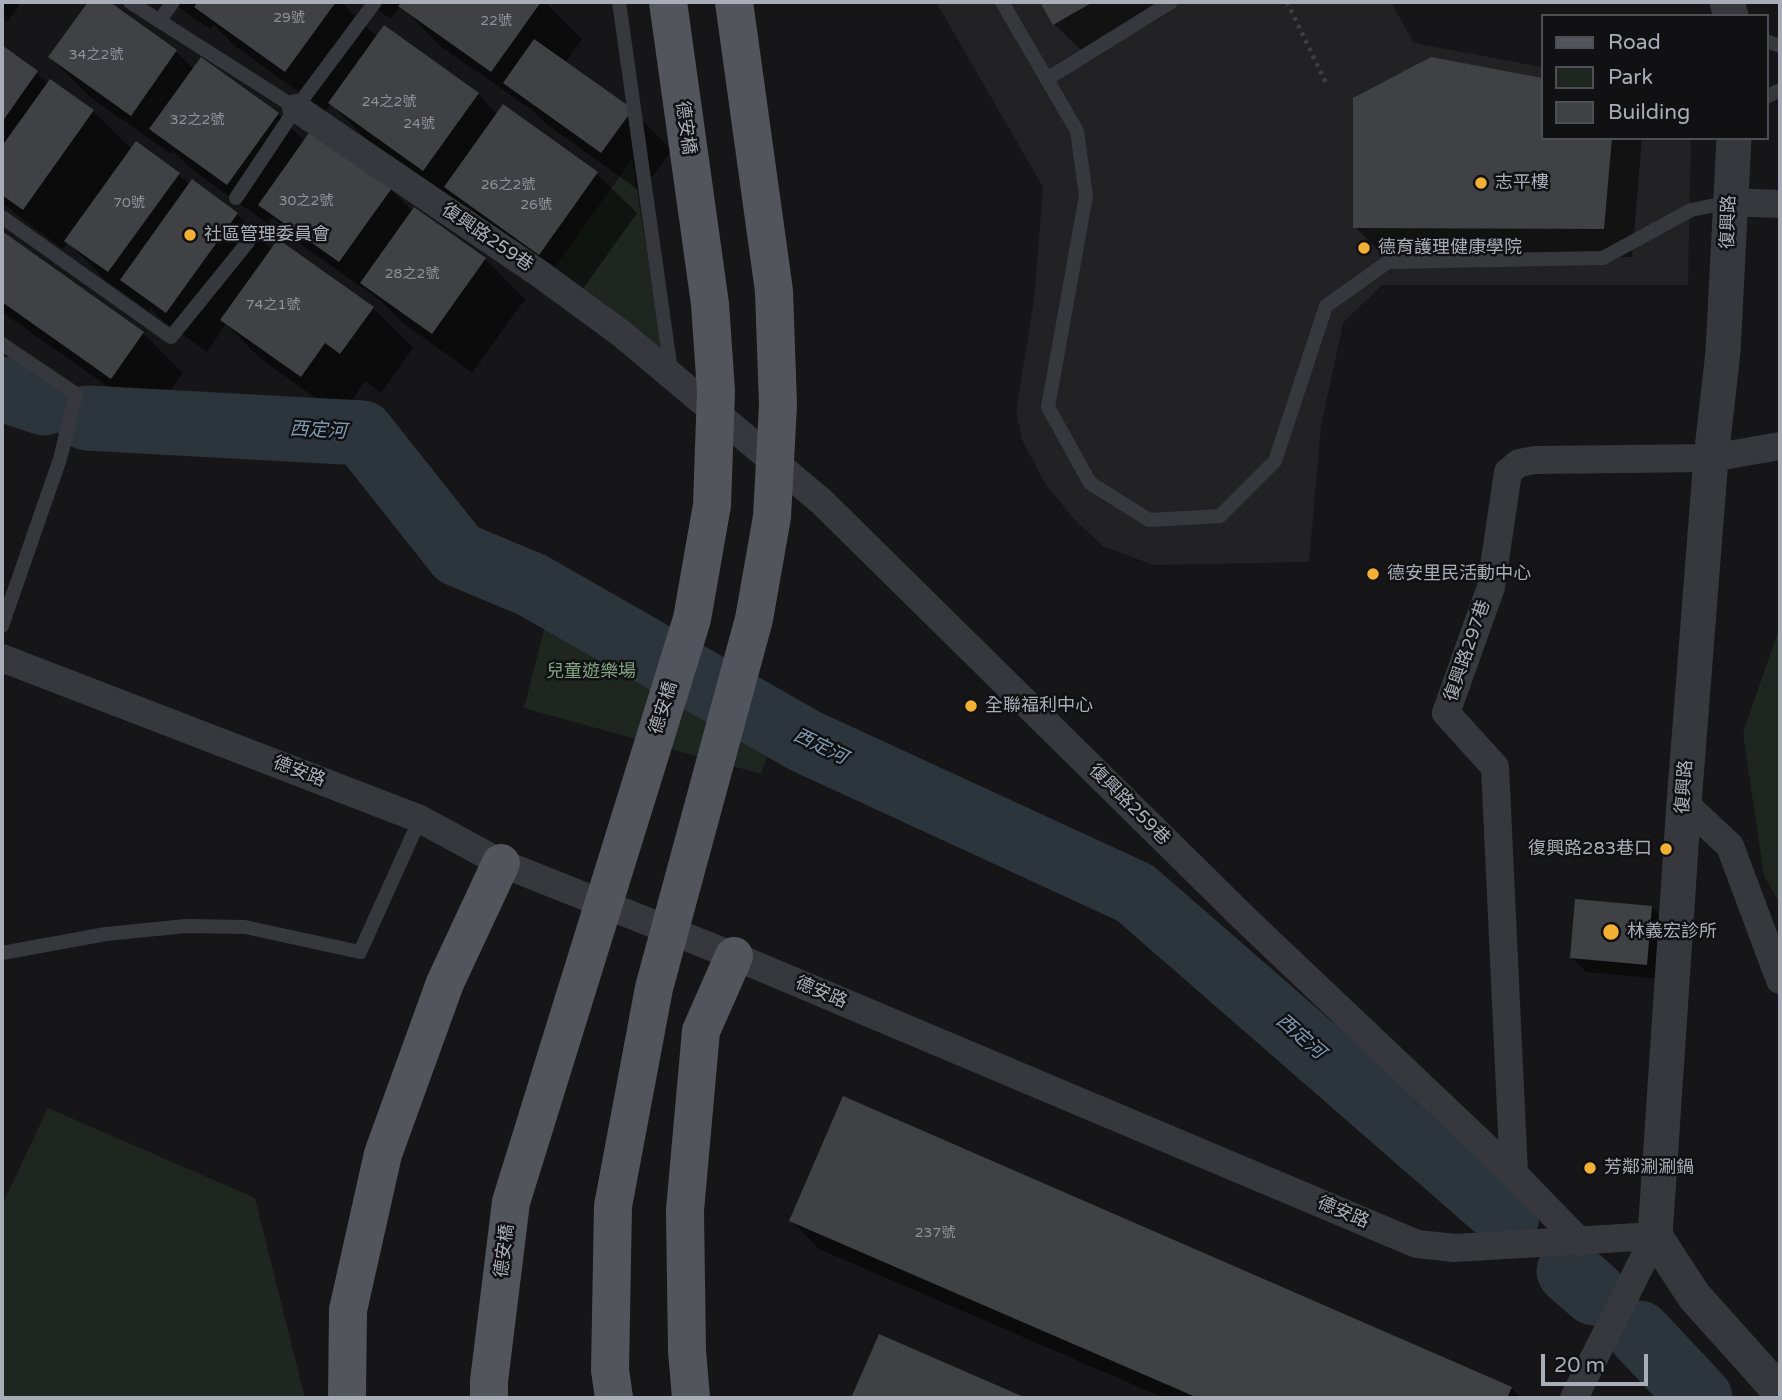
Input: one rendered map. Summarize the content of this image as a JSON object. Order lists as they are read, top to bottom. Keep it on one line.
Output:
{"streets":{"main road":["德安橋"],"street":["復興路","復興路259巷","復興路297巷","德安路"]},"crossings":[["復興路","復興路297巷"],["復興路","德安路"],["復興路259巷","復興路297巷"],["復興路259巷","德安路"]],"water":["西定河"],"parks":["兒童遊樂場"],"places":["志平樓","社區管理委員會","德育護理健康學院","德安里民活動中心","全聯福利中心","復興路283巷口","林義宏診所","芳鄰涮涮鍋"],"house_numbers":["29號","22號","34之2號","24之2號","32之2號","24號","26之2號","30之2號","70號","26號","28之2號","74之1號","237號"],"legend":["Road","Park","Building"],"scale_bar":"20 m"}
